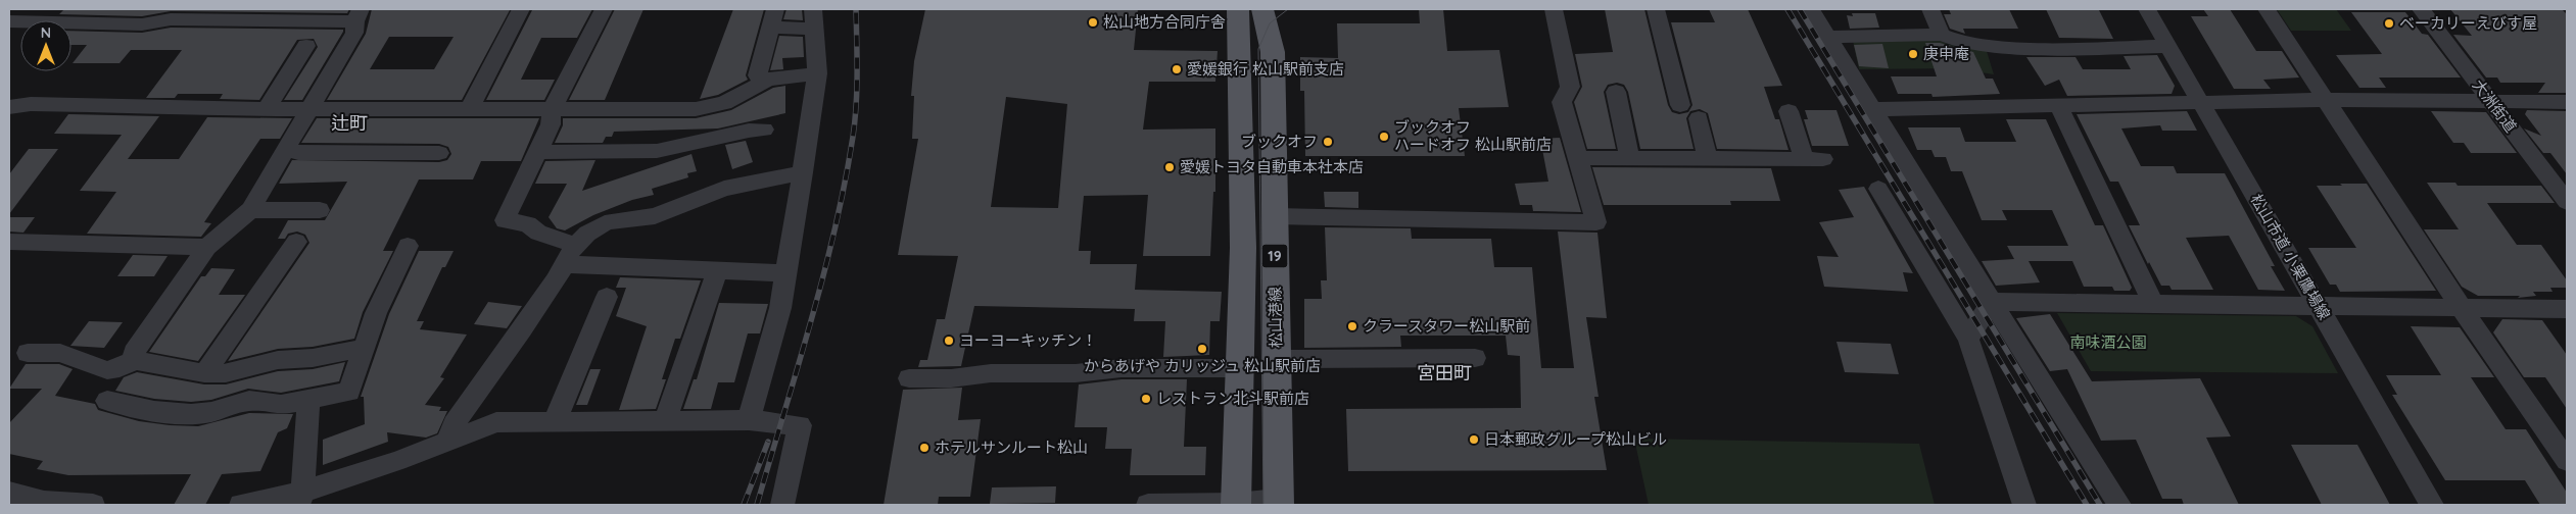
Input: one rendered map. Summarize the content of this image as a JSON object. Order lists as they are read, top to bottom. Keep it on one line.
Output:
{"streets":{"main road":["19","松山港線"],"street":["大洲街道","松山市道 小栗鷹場線"]},"districts":["辻町","宮田町"],"parks":["南味酒公園"],"places":["松山地方合同庁舎","ベーカリーえびす屋","庚申庵","愛媛銀行 松山駅前支店","ブックオフ ハードオフ 松山駅前店","ブックオフ","愛媛トヨタ自動車本社本店","クラースタワー松山駅前","ヨーヨーキッチン！","からあげや カリッジュ 松山駅前店","レストラン北斗駅前店","日本郵政グループ松山ビル","ホテルサンルート松山"],"north":"top"}
